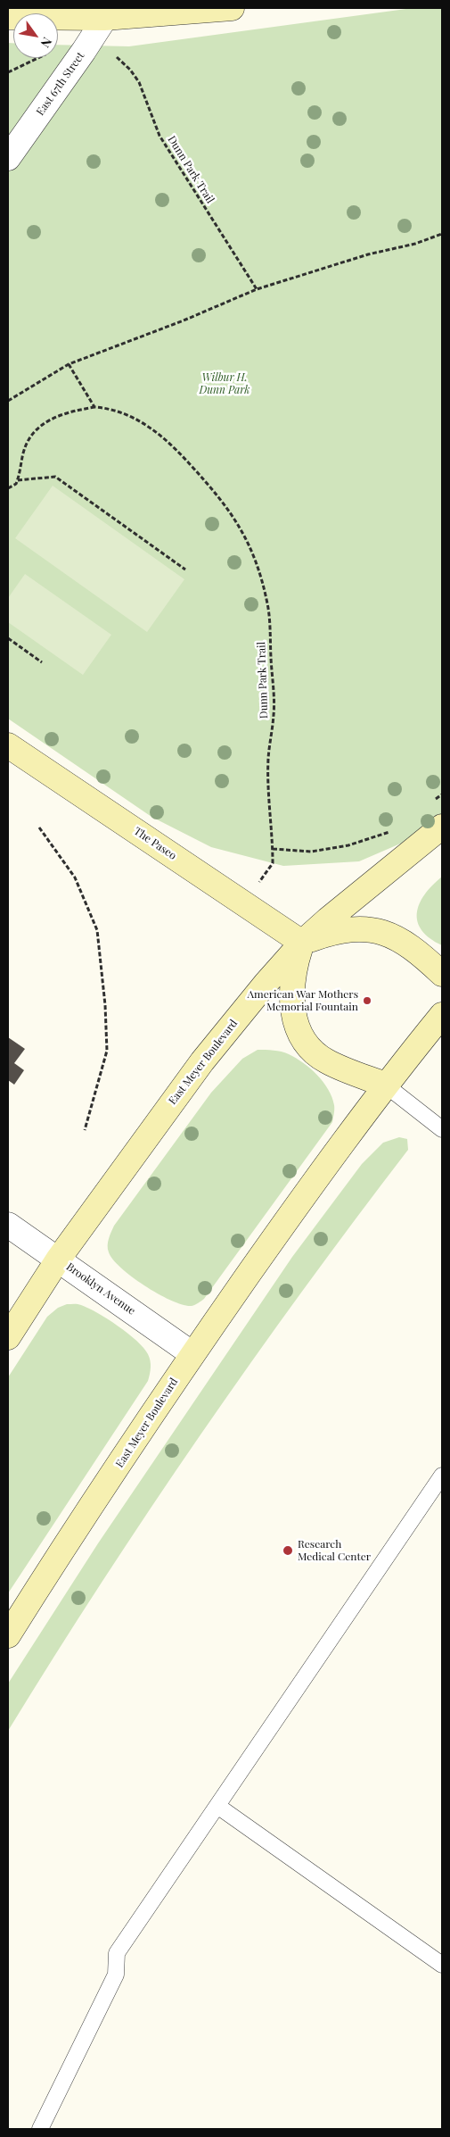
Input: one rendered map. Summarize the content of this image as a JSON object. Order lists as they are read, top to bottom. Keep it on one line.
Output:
{"streets":{"main road":["The Paseo","East Meyer Boulevard"],"street":["East 67th Street","Brooklyn Avenue"],"path":["Dunn Park Trail"]},"crossings":[["Dunn Park Trail","The Paseo"],["The Paseo","East Meyer Boulevard"],["East Meyer Boulevard","Brooklyn Avenue"]],"parks":["Wilbur H. Dunn Park"],"places":["American War Mothers Memorial Fountain","Research Medical Center"],"north":"bottom right"}
